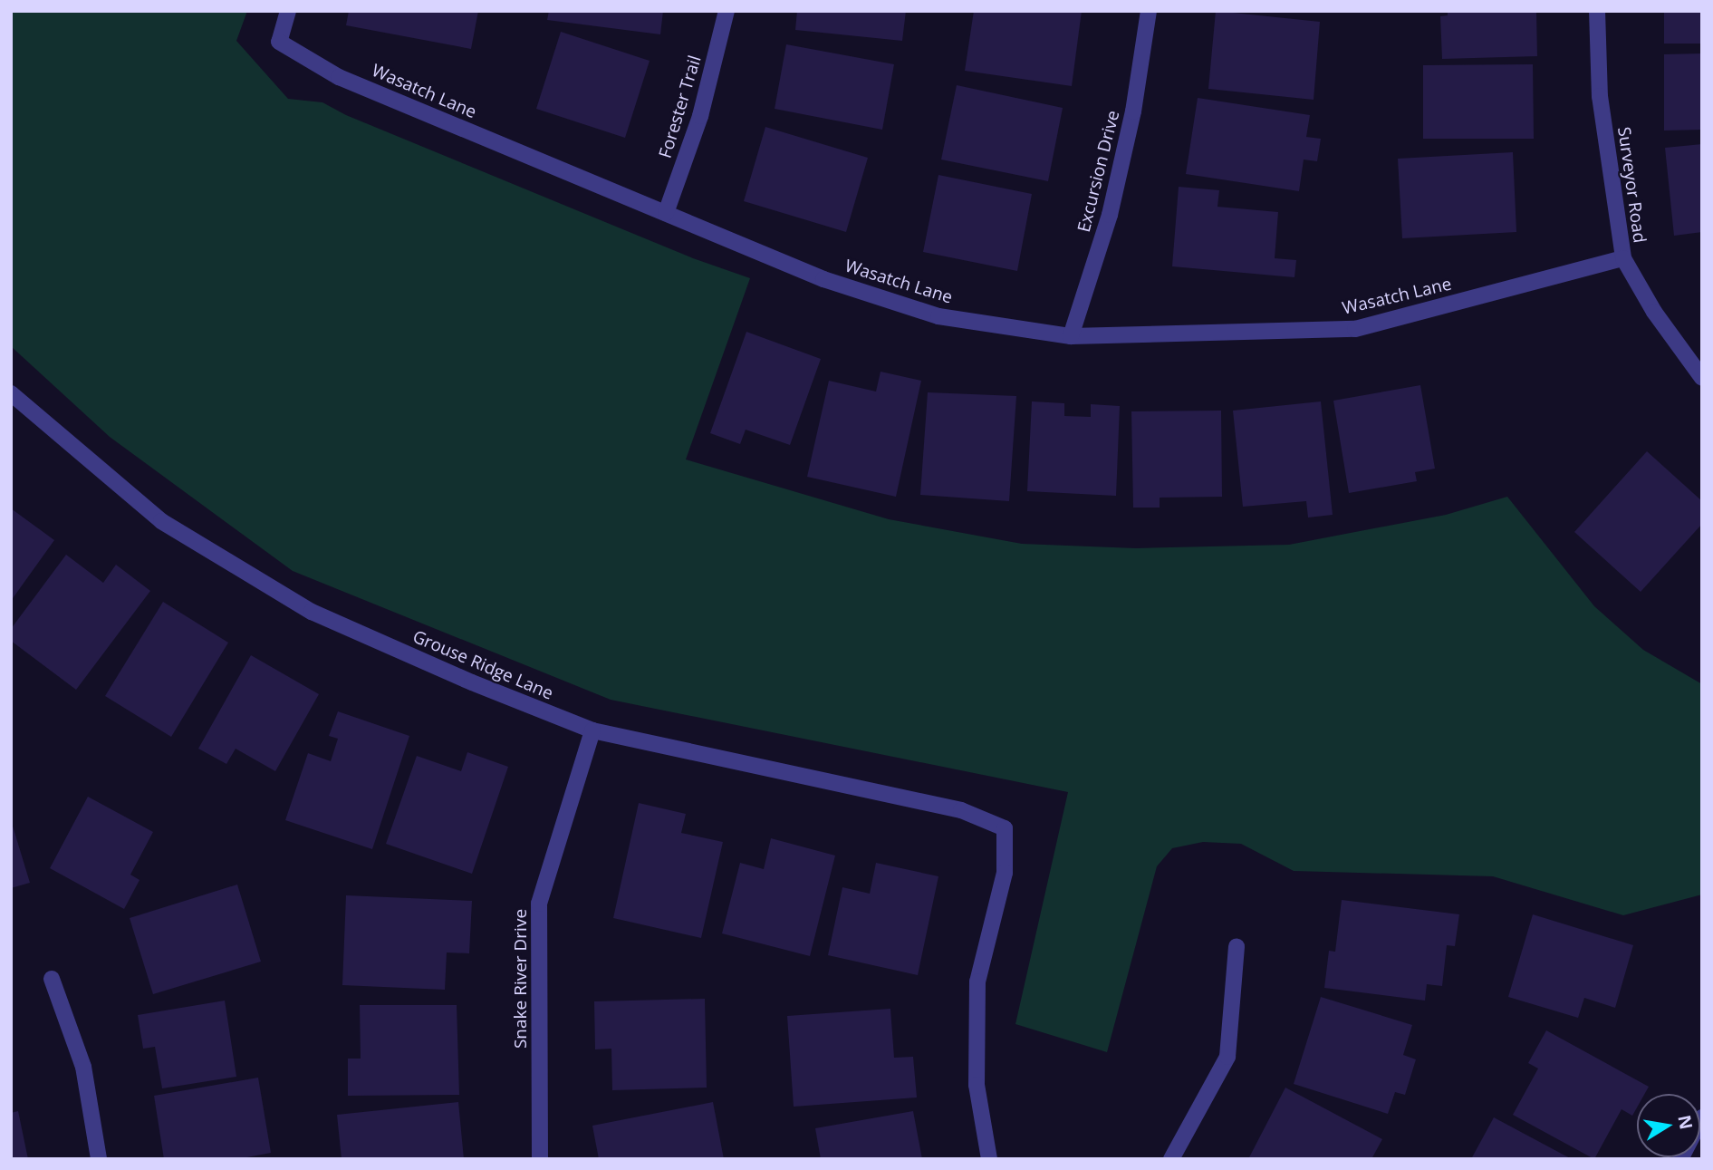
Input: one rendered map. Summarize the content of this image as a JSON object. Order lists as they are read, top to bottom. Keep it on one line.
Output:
{"streets":{"street":["Wasatch Lane","Forester Trail","Excursion Drive","Surveyor Road","Grouse Ridge Lane","Snake River Drive"]},"crossings":[["Wasatch Lane","Forester Trail"],["Wasatch Lane","Excursion Drive"],["Wasatch Lane","Surveyor Road"],["Grouse Ridge Lane","Snake River Drive"]],"north":"right"}
